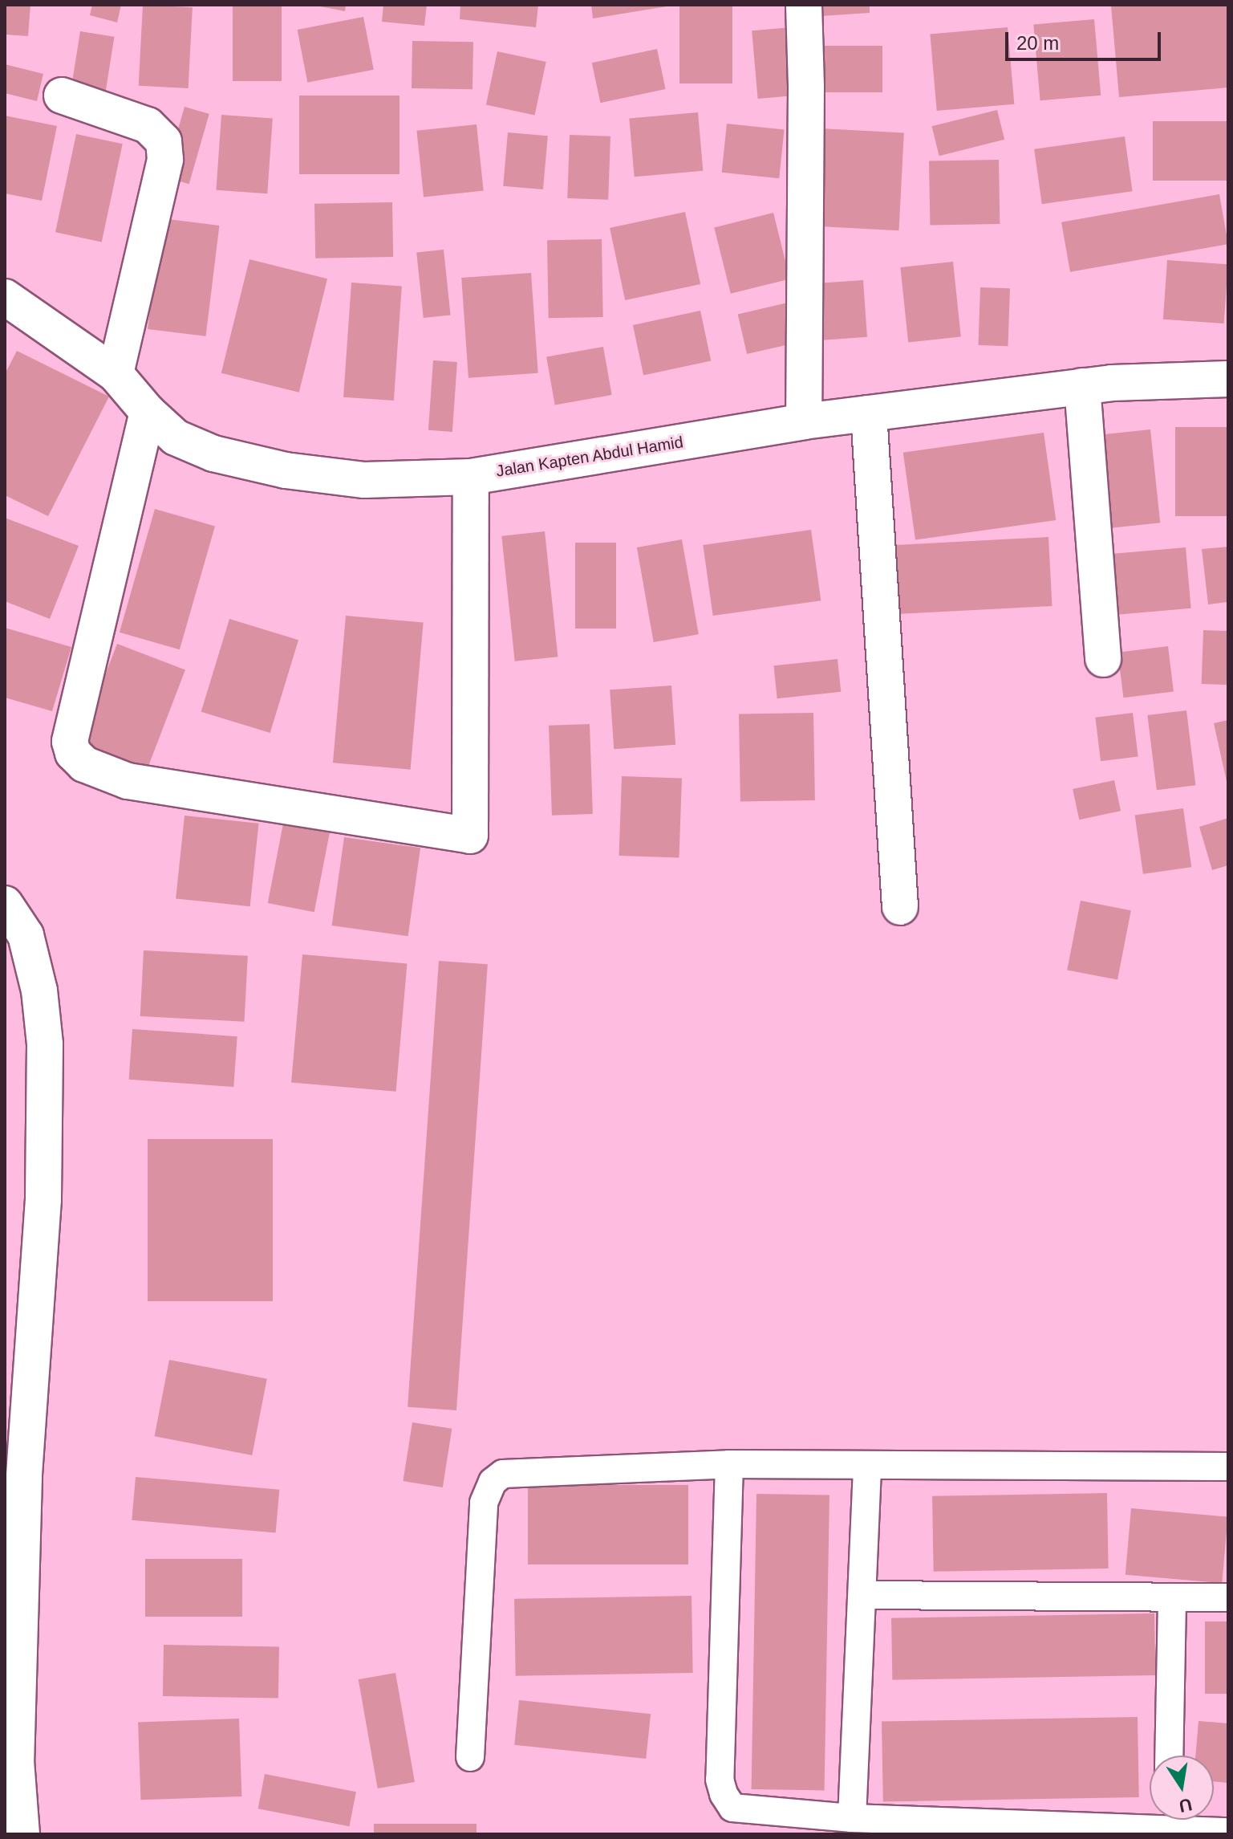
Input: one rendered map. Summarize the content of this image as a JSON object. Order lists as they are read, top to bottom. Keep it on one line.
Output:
{"streets":{"street":["Jalan Kapten Abdul Hamid"]},"scale_bar":"20 m","north":"bottom"}
